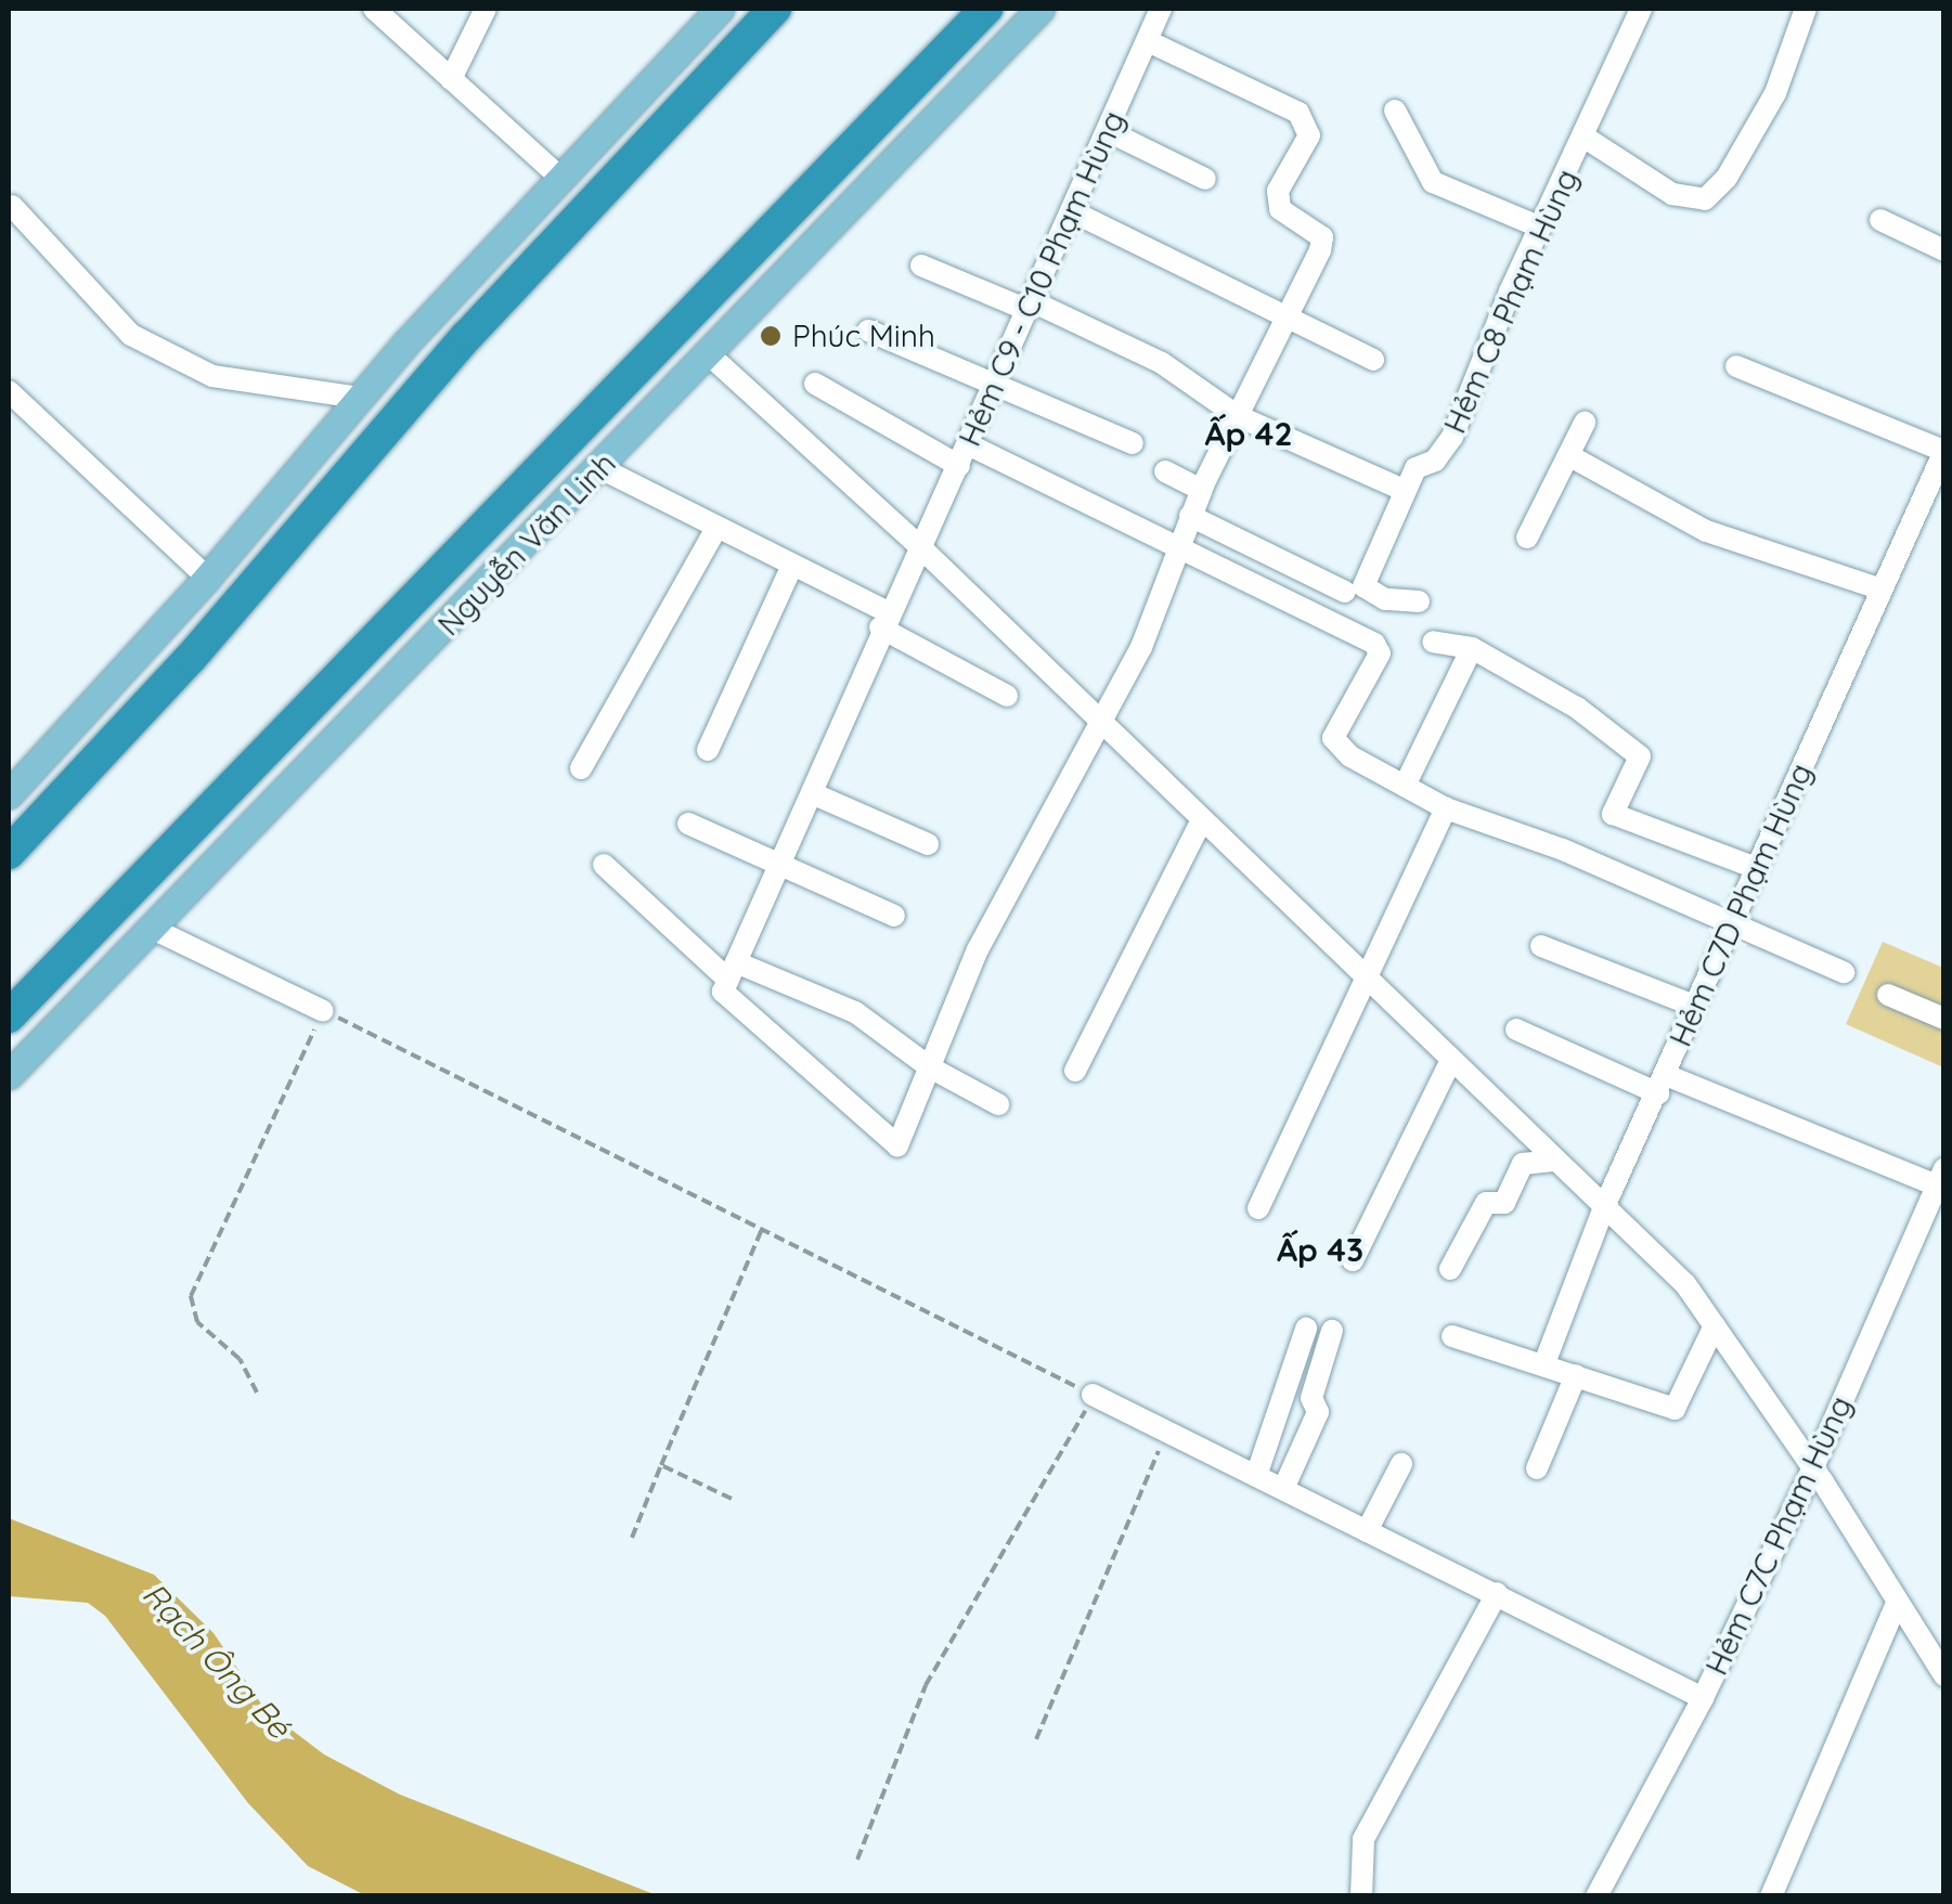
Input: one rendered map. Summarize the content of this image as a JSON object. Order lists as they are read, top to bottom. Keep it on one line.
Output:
{"streets":{"highway":["Nguyễn Văn Linh"],"street":["Hẻm C9 - C10 Phạm Hùng","Hẻm C8 Phạm Hùng","Hẻm C7D Phạm Hùng","Hẻm C7C Phạm Hùng"]},"districts":["Ấp 42","Ấp 43"],"water":["Rạch Ông Bé"],"places":["Phúc Minh"]}
